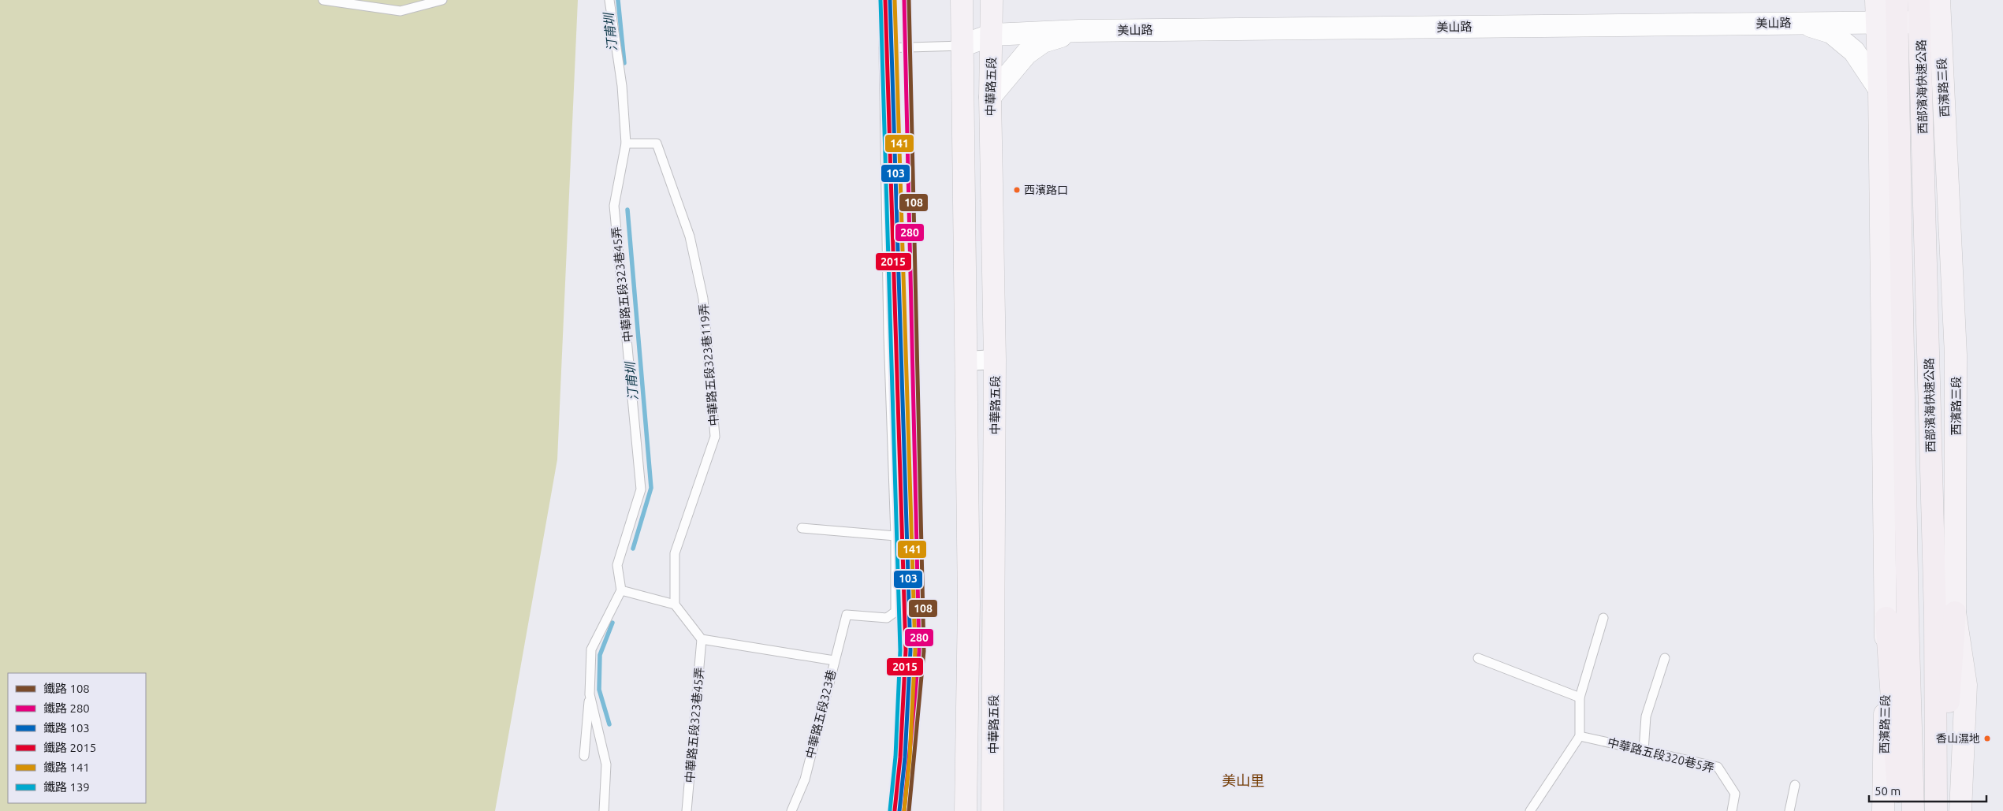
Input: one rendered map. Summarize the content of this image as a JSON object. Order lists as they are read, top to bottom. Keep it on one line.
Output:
{"streets":{"highway":["西部濱海快速公路"],"main road":["中華路五段","西濱路三段"],"street":["美山路"],"lane":["中華路五段323巷45弄","中華路五段323巷119弄","中華路五段323巷","中華路五段320巷5弄"]},"crossings":[["美山路","中華路五段"],["美山路","西部濱海快速公路"],["美山路","西濱路三段"],["西部濱海快速公路","西濱路三段"],["中華路五段323巷45弄","中華路五段323巷119弄"]],"districts":["美山里"],"water":["汀甫圳"],"places":["西濱路口","香山濕地"],"lines":["rail line 108","rail line 280","rail line 103","rail line 2015","rail line 141","rail line 139"],"legend":["鐵路 108","鐵路 280","鐵路 103","鐵路 2015","鐵路 141","鐵路 139"],"scale_bar":"50 m"}
